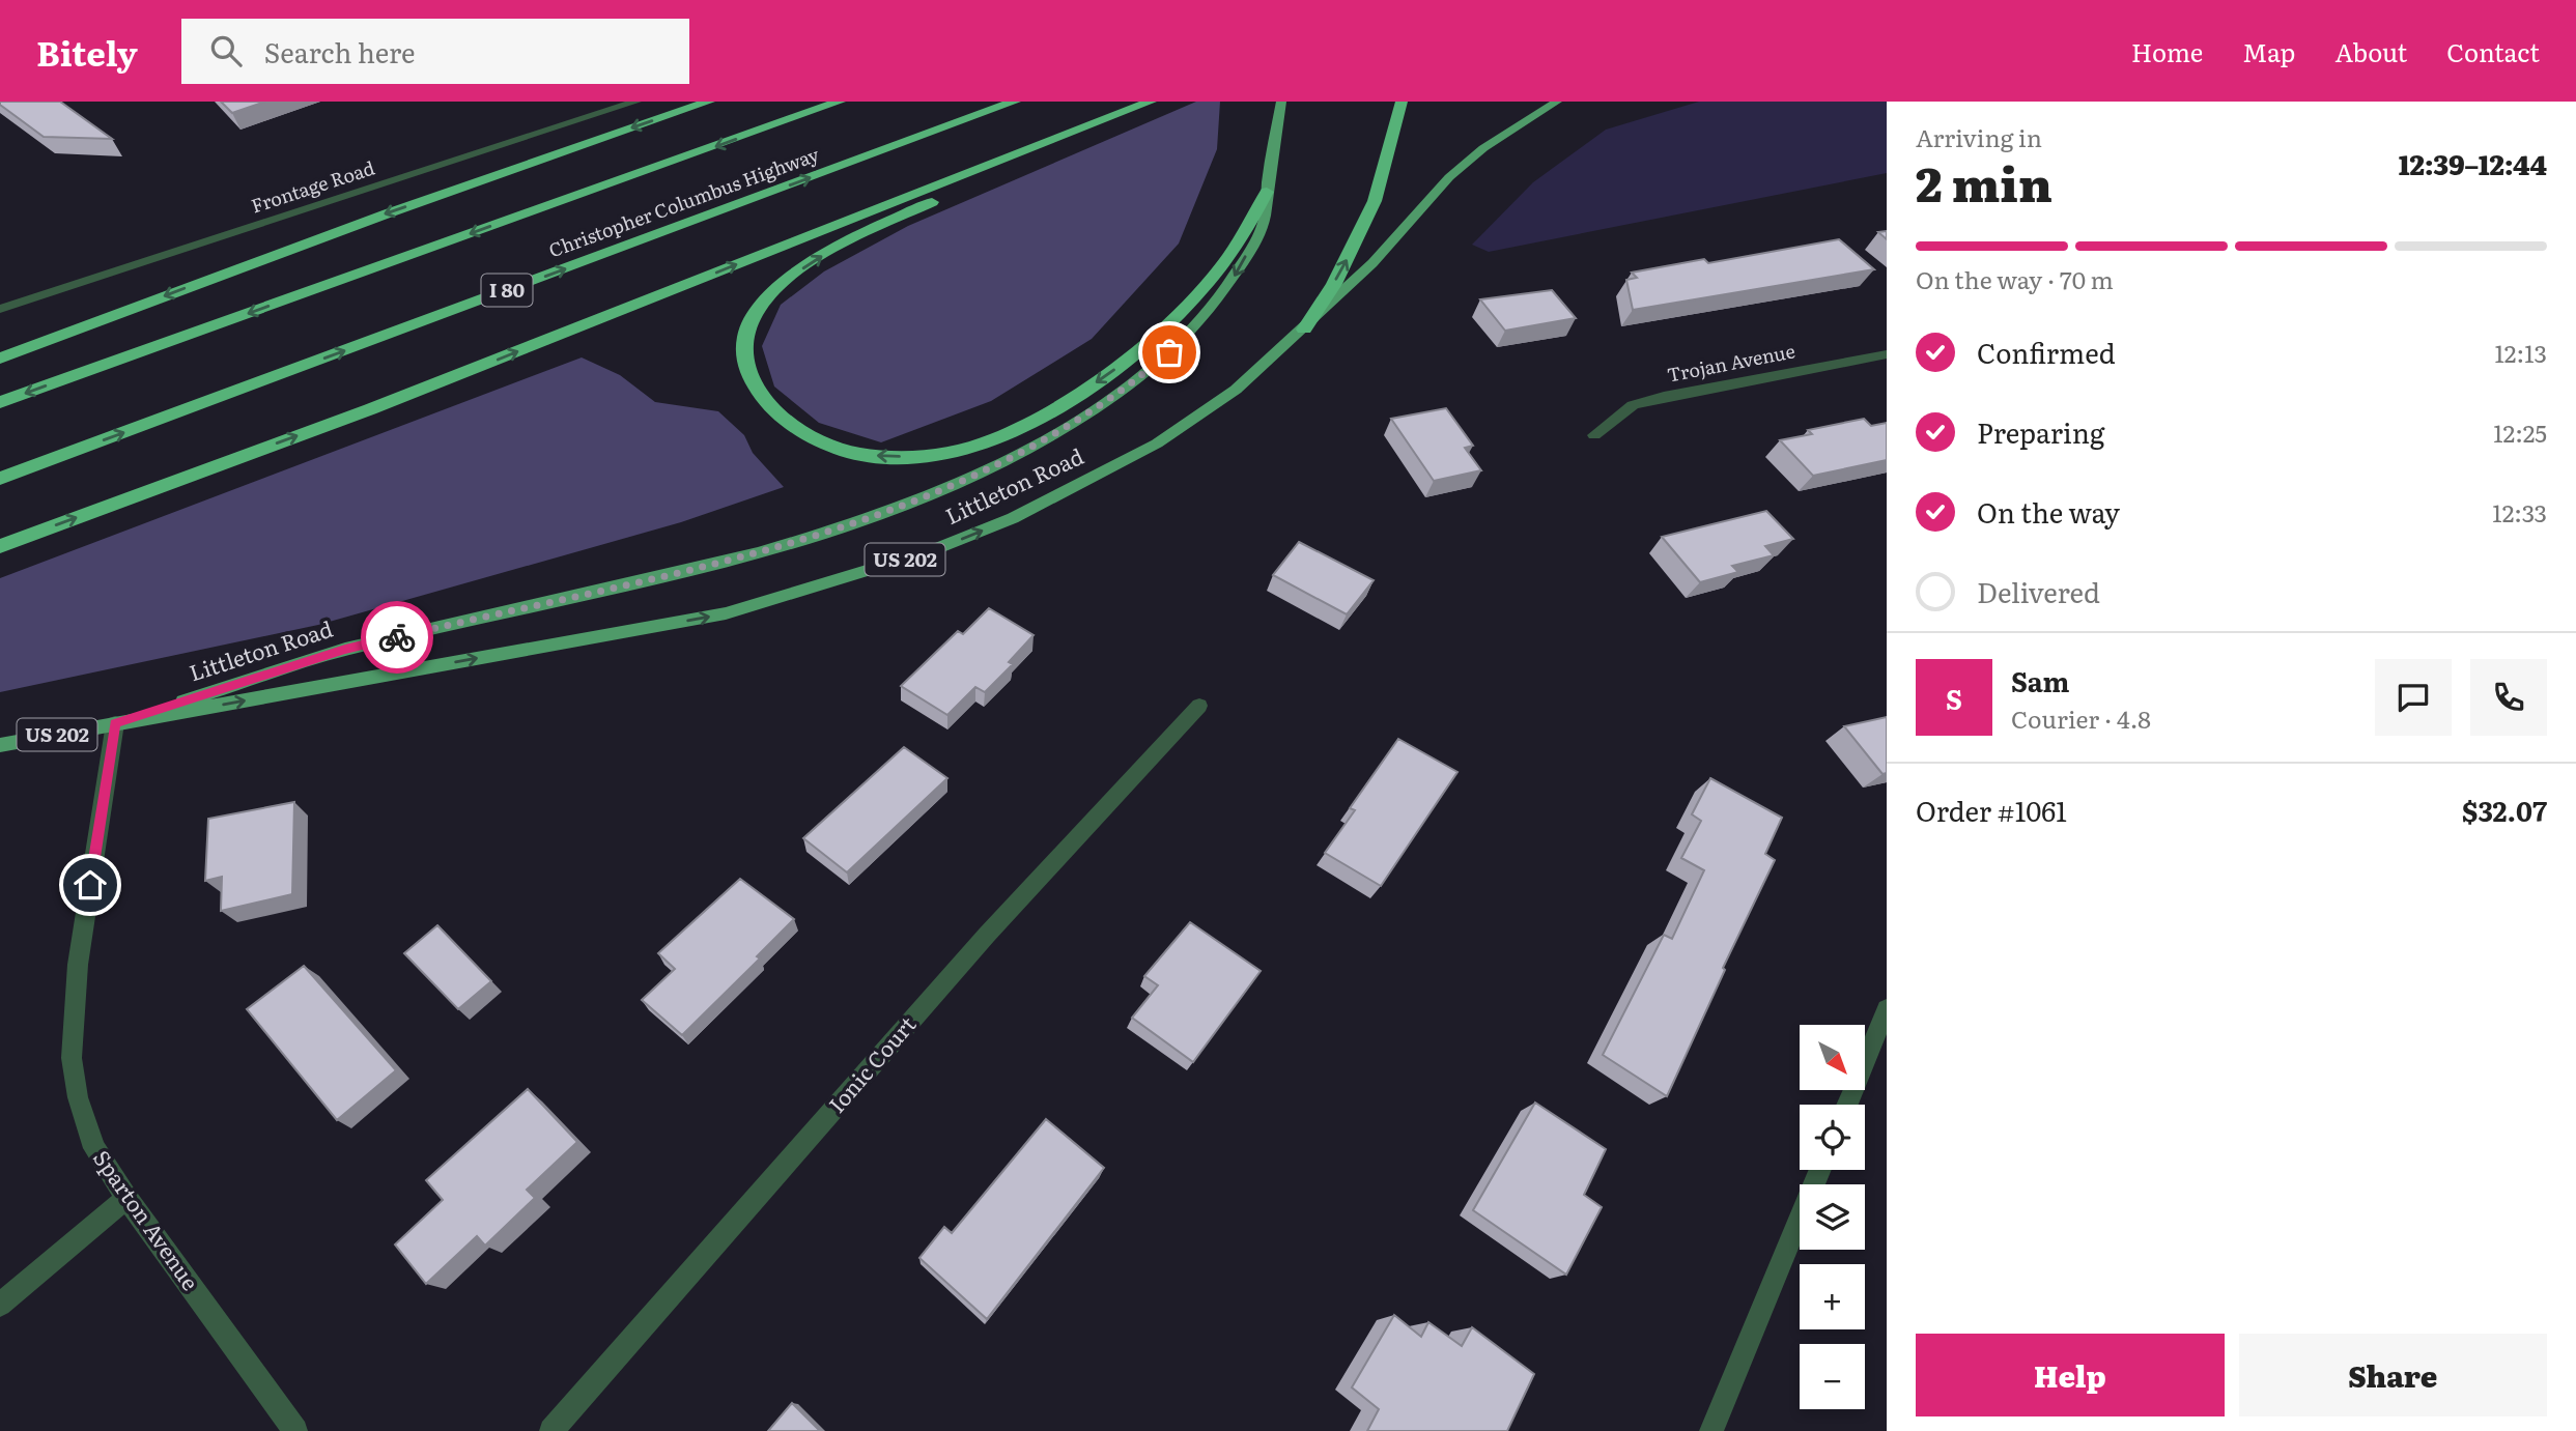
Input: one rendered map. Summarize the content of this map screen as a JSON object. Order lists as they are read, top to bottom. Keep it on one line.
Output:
{"streets":{"highway":["Christopher Columbus Highway","I 80"],"main road":["Littleton Road","US 202"],"street":["Frontage Road","Trojan Avenue","Ionic Court","Sparton Avenue"]},"crossings":[["Littleton Road","Sparton Avenue"]],"north":"bottom right","page":{"header":"Bitely","search":"Search here","nav":["Home","Map","About","Contact"],"heading":["2 min","Arriving in","12:39–12:44"],"panel":["Sam","Courier · 4.8","Order #1061","$32.07"],"bar":"On the way · 70 m","list":[["Confirmed","12:13"],["Preparing","12:25"],["On the way","12:33"],"Delivered"],"round":"S","map_buttons":["+","−"],"buttons":["Help","Share"]}}
